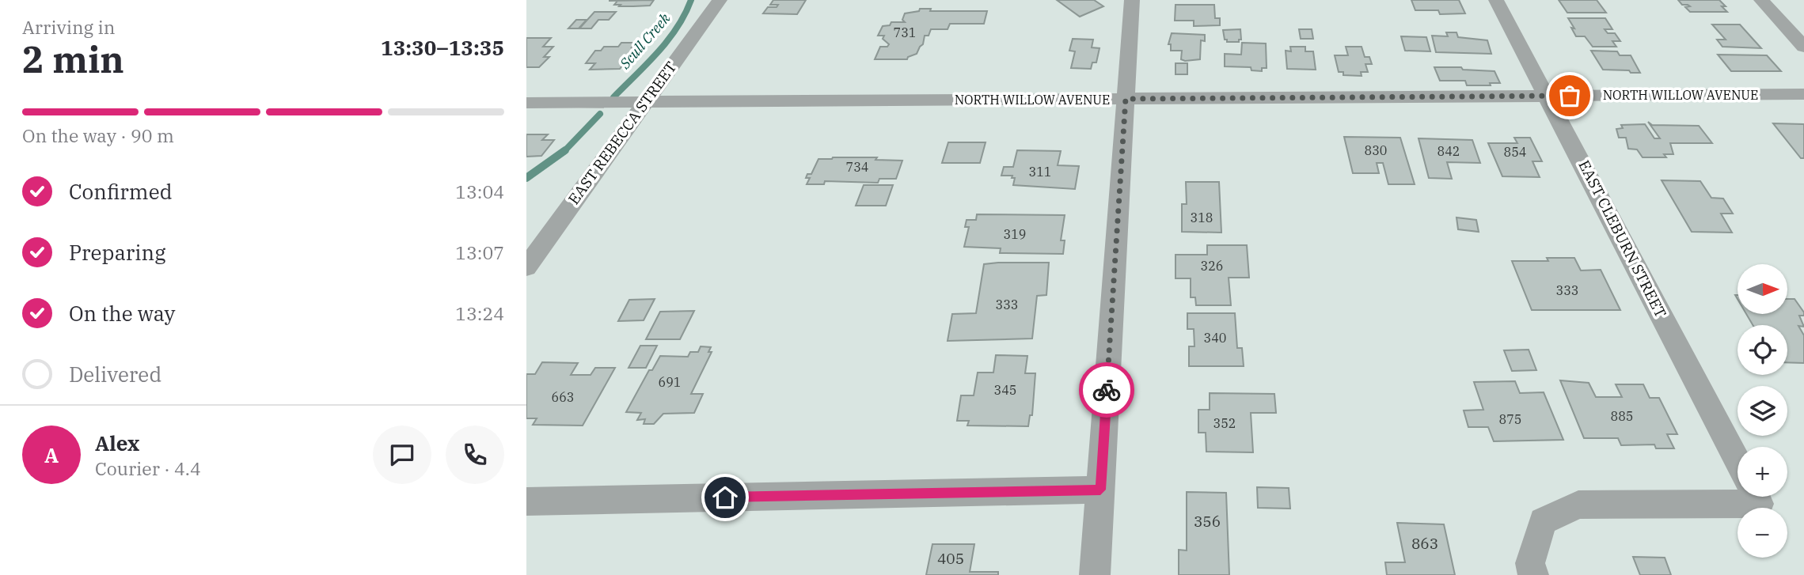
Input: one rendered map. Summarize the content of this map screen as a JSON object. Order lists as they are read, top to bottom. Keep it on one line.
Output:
{"streets":{"street":["NORTH WILLOW AVENUE","EAST REBECCA STREET","EAST CLEBURN STREET"]},"crossings":[["NORTH WILLOW AVENUE","EAST REBECCA STREET"],["NORTH WILLOW AVENUE","EAST CLEBURN STREET"]],"water":["Scull Creek"],"house_numbers":["731","830","842","854","734","311","318","319","326","333","333","340","691","345","663","885","875","352","356","863","405"],"north":"right","page":{"heading":["2 min","Arriving in","13:30–13:35"],"panel":["Alex","Courier · 4.4"],"bar":"On the way · 90 m","list":[["Confirmed","13:04"],["Preparing","13:07"],["On the way","13:24"],"Delivered"],"map_buttons":["+","−"],"round":"A"}}
